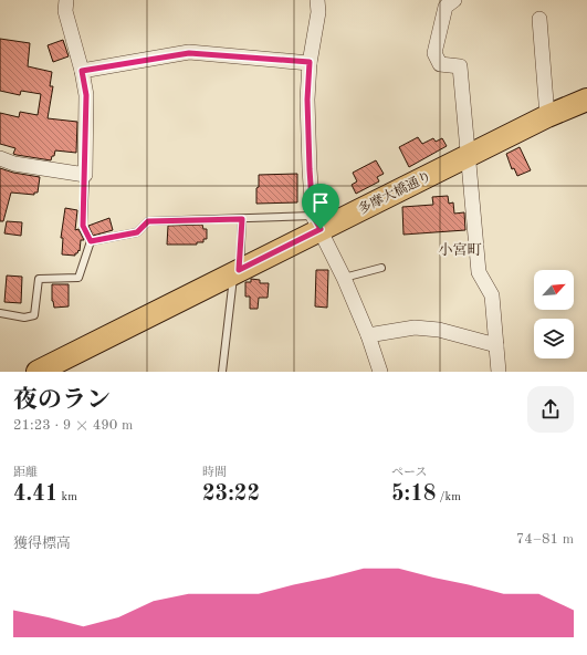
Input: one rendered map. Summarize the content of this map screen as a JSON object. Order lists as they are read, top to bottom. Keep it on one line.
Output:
{"streets":{"main road":["多摩大橋通り"]},"districts":["小宮町"],"north":"top right","page":{"heading":["夜のラン","21:23 · 9 × 490 m"],"stats":[["距離","4.41 km"],["時間","23:22"],["ペース","5:18 /km"]],"chart":["獲得標高","74–81 m"]}}
